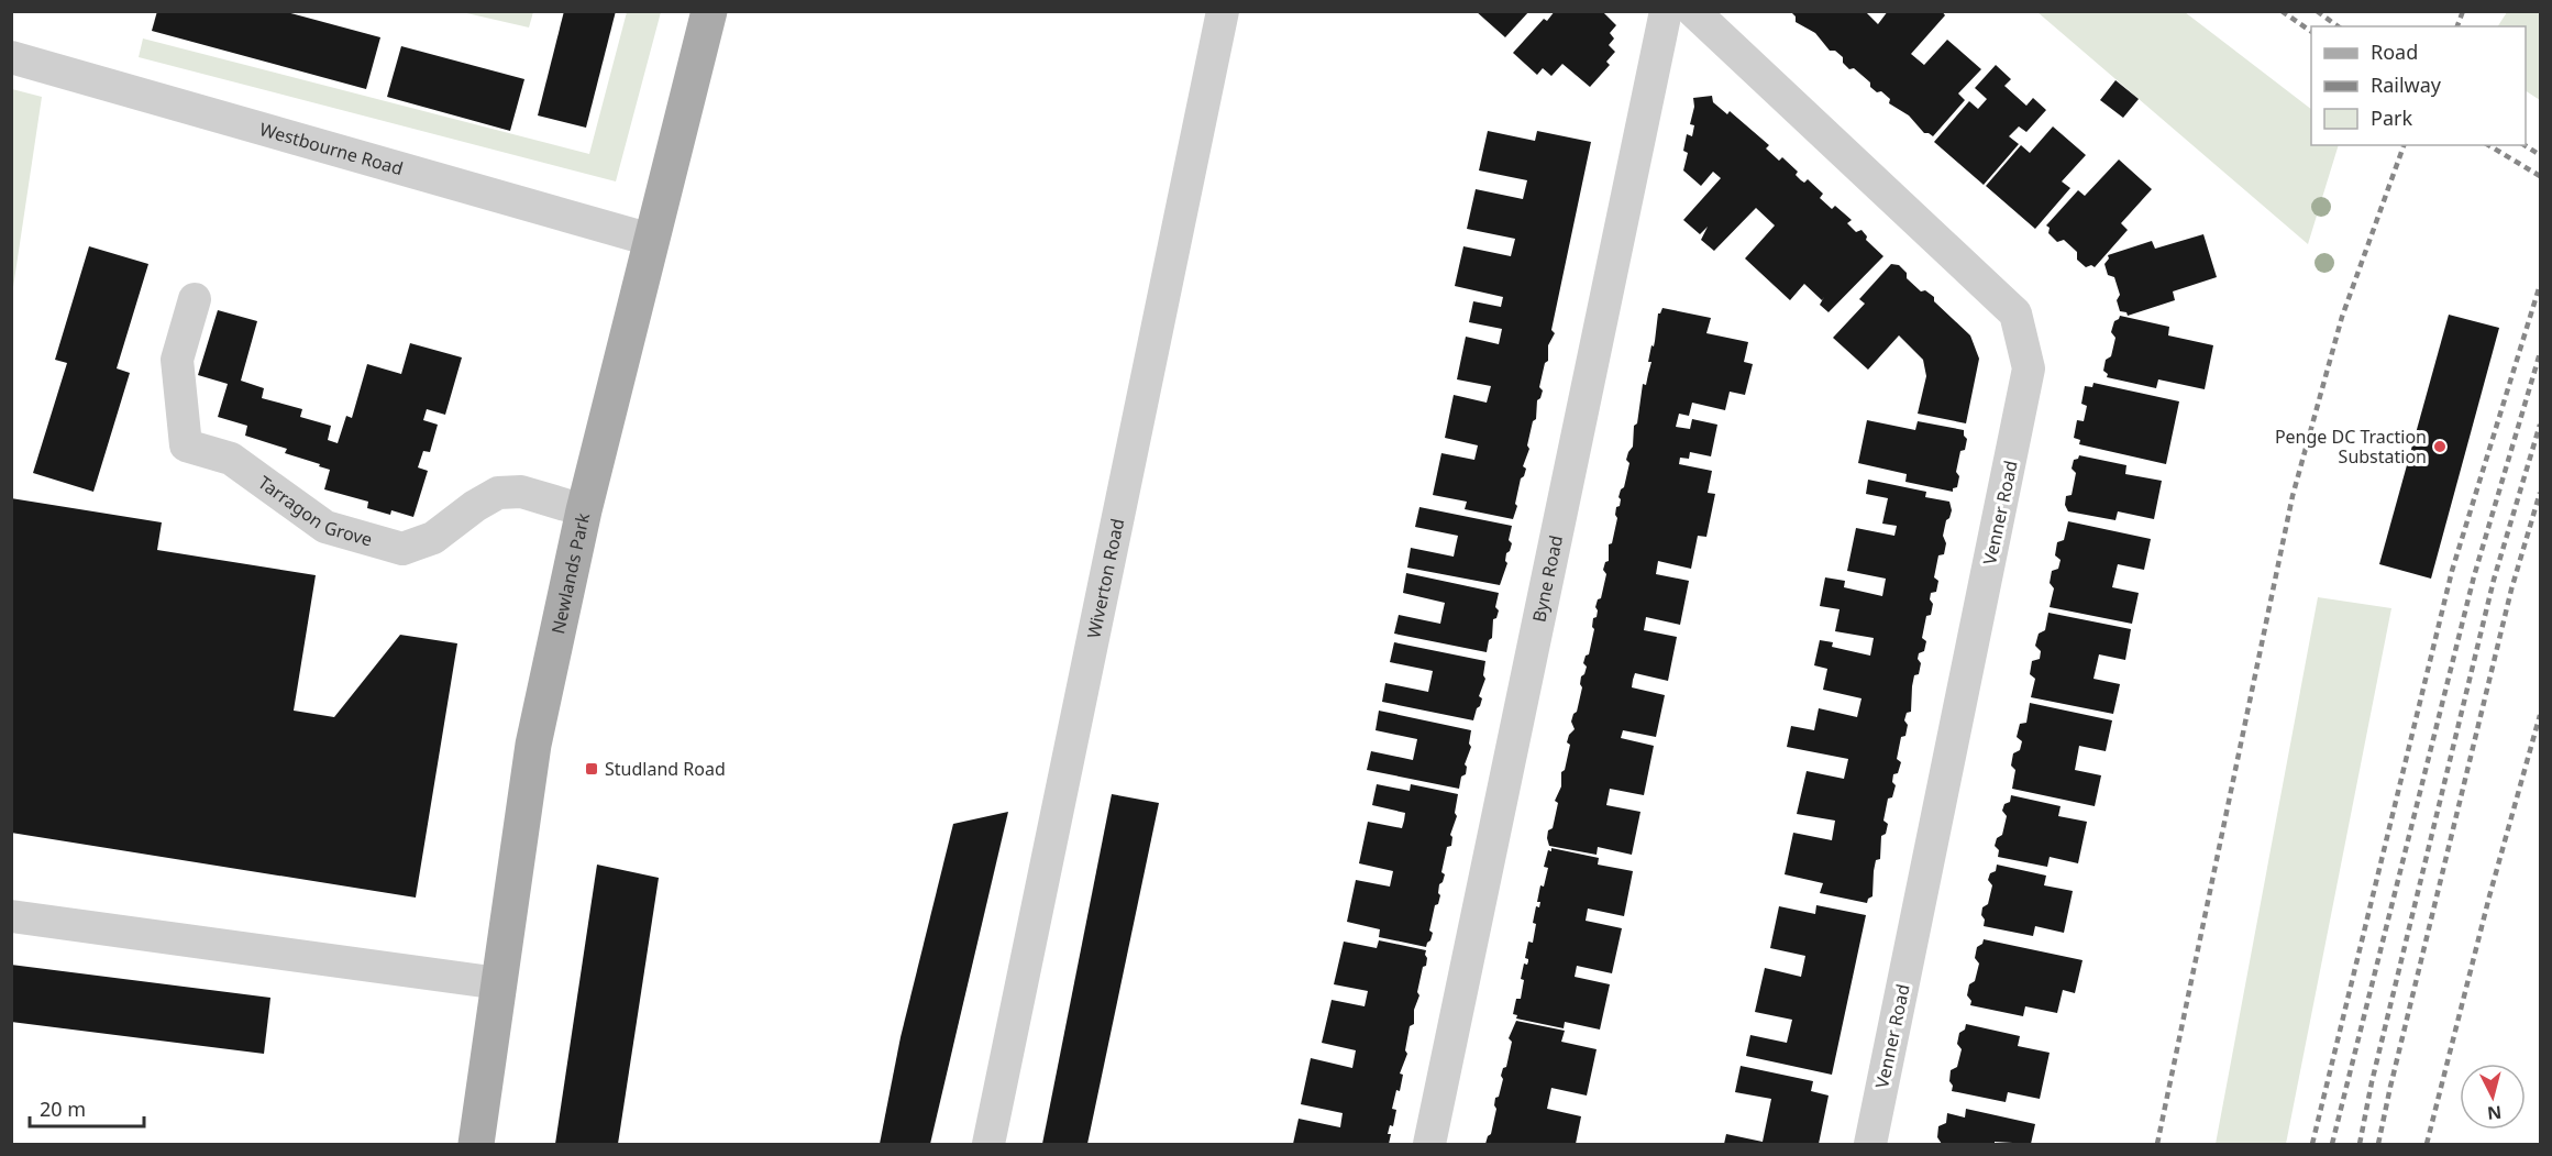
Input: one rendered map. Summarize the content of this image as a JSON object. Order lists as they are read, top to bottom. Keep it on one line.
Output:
{"streets":{"main road":["Newlands Park"],"street":["Westbourne Road","Tarragon Grove","Venner Road","Byne Road","Wiverton Road"]},"crossings":[["Westbourne Road","Newlands Park"],["Tarragon Grove","Newlands Park"]],"places":{"other":["Penge DC Traction Substation"],"transit":["Studland Road"]},"legend":["Road","Railway","Park"],"scale_bar":"20 m","north":"bottom"}
